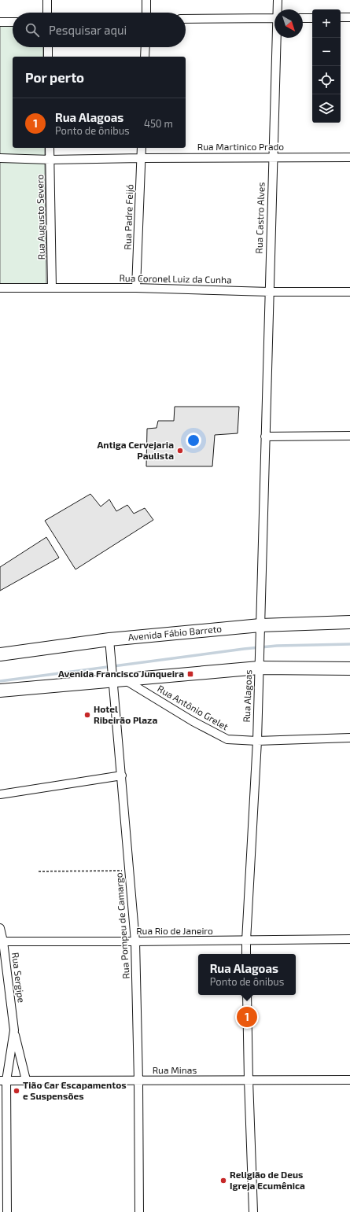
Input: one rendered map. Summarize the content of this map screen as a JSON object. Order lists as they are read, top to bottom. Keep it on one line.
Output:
{"streets":{"main road":["Avenida Fábio Barreto"],"street":["Rua Martinico Prado","Rua Augusto Severo","Rua Padre Feijó","Rua Castro Alves","Rua Coronel Luiz da Cunha","Rua Alagoas","Rua Antônio Grelet","Rua Pompeu de Camargo","Rua Rio de Janeiro","Rua Sergipe","Rua Minas"]},"crossings":[["Rua Martinico Prado","Rua Augusto Severo"],["Rua Martinico Prado","Rua Padre Feijó"],["Rua Martinico Prado","Rua Castro Alves"],["Rua Augusto Severo","Rua Coronel Luiz da Cunha"],["Rua Padre Feijó","Rua Coronel Luiz da Cunha"],["Rua Castro Alves","Rua Coronel Luiz da Cunha"],["Rua Castro Alves","Rua Alagoas"],["Avenida Fábio Barreto","Rua Alagoas"],["Avenida Fábio Barreto","Rua Pompeu de Camargo"],["Rua Alagoas","Rua Antônio Grelet"],["Rua Alagoas","Rua Rio de Janeiro"],["Rua Antônio Grelet","Rua Pompeu de Camargo"],["Rua Pompeu de Camargo","Rua Rio de Janeiro"],["Rua Pompeu de Camargo","Rua Minas"],["Rua Rio de Janeiro","Rua Sergipe"],["Rua Sergipe","Rua Minas"]],"places":{"other":["Antiga Cervejaria Paulista","Hotel Ribeirão Plaza","Tião Car Escapamentos e Suspensões","Religião de Deus Igreja Ecumênica"],"transit":["Avenida Francisco Junqueira"]},"north":"bottom right","page":{"map_buttons":["+","−"],"search":"Pesquisar aqui","heading":"Por perto","list":[{"mark":"1","name":"Rua Alagoas","note":"Ponto de ônibus","value":"450 m"}],"popup":["Rua Alagoas","Ponto de ônibus"],"pins":"1"}}
